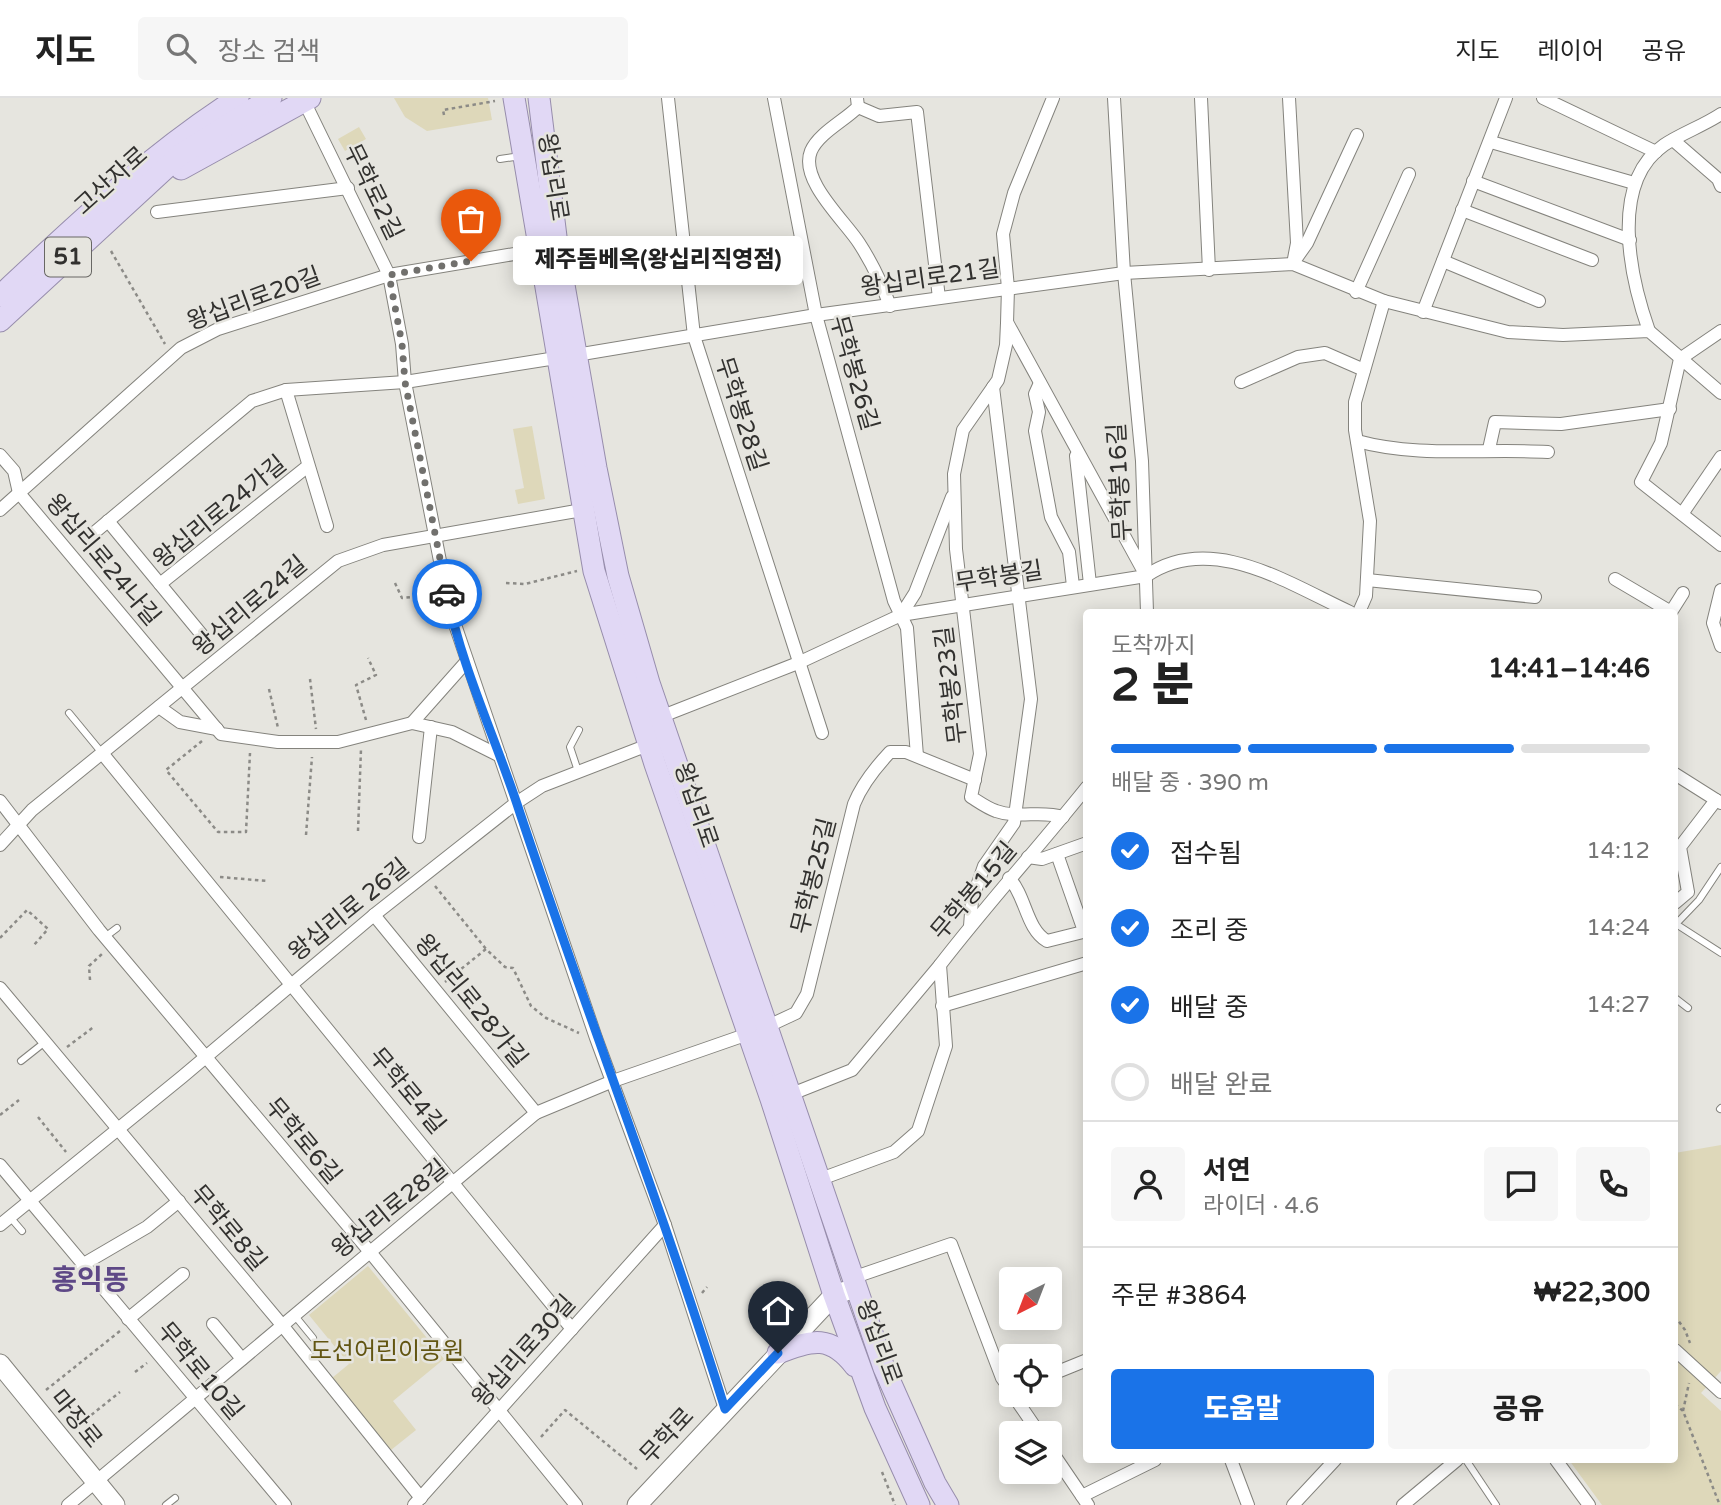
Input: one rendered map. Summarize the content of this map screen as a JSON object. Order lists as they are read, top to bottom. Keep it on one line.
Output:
{"streets":{"main road":["왕십리로","고산자로","51","마장로","무학로"],"street":["무학로2길","왕십리로21길","왕십리로20길","무학봉26길","무학봉28길","무학봉16길","왕십리로24가길","왕십리로24나길","무학봉길","왕십리로24길","무학봉23길","무학봉25길","무학봉15길","왕십리로 26길","왕십리로28가길","무학로4길","무학로6길","왕십리로28길","무학로8길","왕십리로30길","무학로10길"]},"crossings":[["왕십리로","왕십리로21길"],["왕십리로","왕십리로20길"],["왕십리로","무학봉길"],["왕십리로","왕십리로24길"],["왕십리로","무학봉25길"],["왕십리로","무학봉15길"],["왕십리로","왕십리로 26길"],["왕십리로","왕십리로28길"],["왕십리로","무학로"],["무학로2길","왕십리로21길"],["무학로2길","왕십리로20길"],["무학로2길","왕십리로24길"],["무학로2길","왕십리로 26길"],["무학로2길","왕십리로28길"],["무학로2길","왕십리로30길"],["무학로2길","무학로"],["왕십리로21길","무학봉26길"],["왕십리로21길","무학봉28길"],["왕십리로21길","무학봉16길"],["왕십리로20길","왕십리로24나길"],["무학봉26길","무학봉길"],["무학봉28길","무학봉길"],["무학봉16길","무학봉길"],["왕십리로24나길","왕십리로24길"],["무학봉길","무학봉23길"],["왕십리로24길","무학로4길"],["왕십리로24길","무학로6길"],["무학봉23길","무학봉25길"],["무학봉25길","왕십리로28길"],["왕십리로 26길","왕십리로28가길"],["왕십리로 26길","무학로4길"],["왕십리로 26길","무학로6길"],["왕십리로 26길","무학로8길"],["왕십리로 26길","무학로10길"],["왕십리로28가길","왕십리로28길"],["무학로4길","왕십리로28길"],["무학로4길","왕십리로30길"],["무학로6길","왕십리로28길"],["무학로6길","왕십리로30길"],["무학로6길","무학로"],["왕십리로28길","무학로8길"],["왕십리로28길","무학로10길"],["왕십리로28길","마장로"],["무학로8길","왕십리로30길"],["무학로10길","마장로"]],"districts":["홍익동"],"parks":["도선어린이공원"],"places":["제주돔베옥(왕십리직영점)"],"north":"bottom left","page":{"header":"지도","search":"장소 검색","nav":["지도","레이어","공유"],"bubble":"제주돔베옥(왕십리직영점)","heading":["2 분","도착까지","14:41–14:46"],"panel":["서연","라이더 · 4.6","주문 #3864","₩22,300"],"bar":"배달 중 · 390 m","list":[["접수됨","14:12"],["조리 중","14:24"],["배달 중","14:27"],"배달 완료"],"buttons":["도움말","공유"]}}
